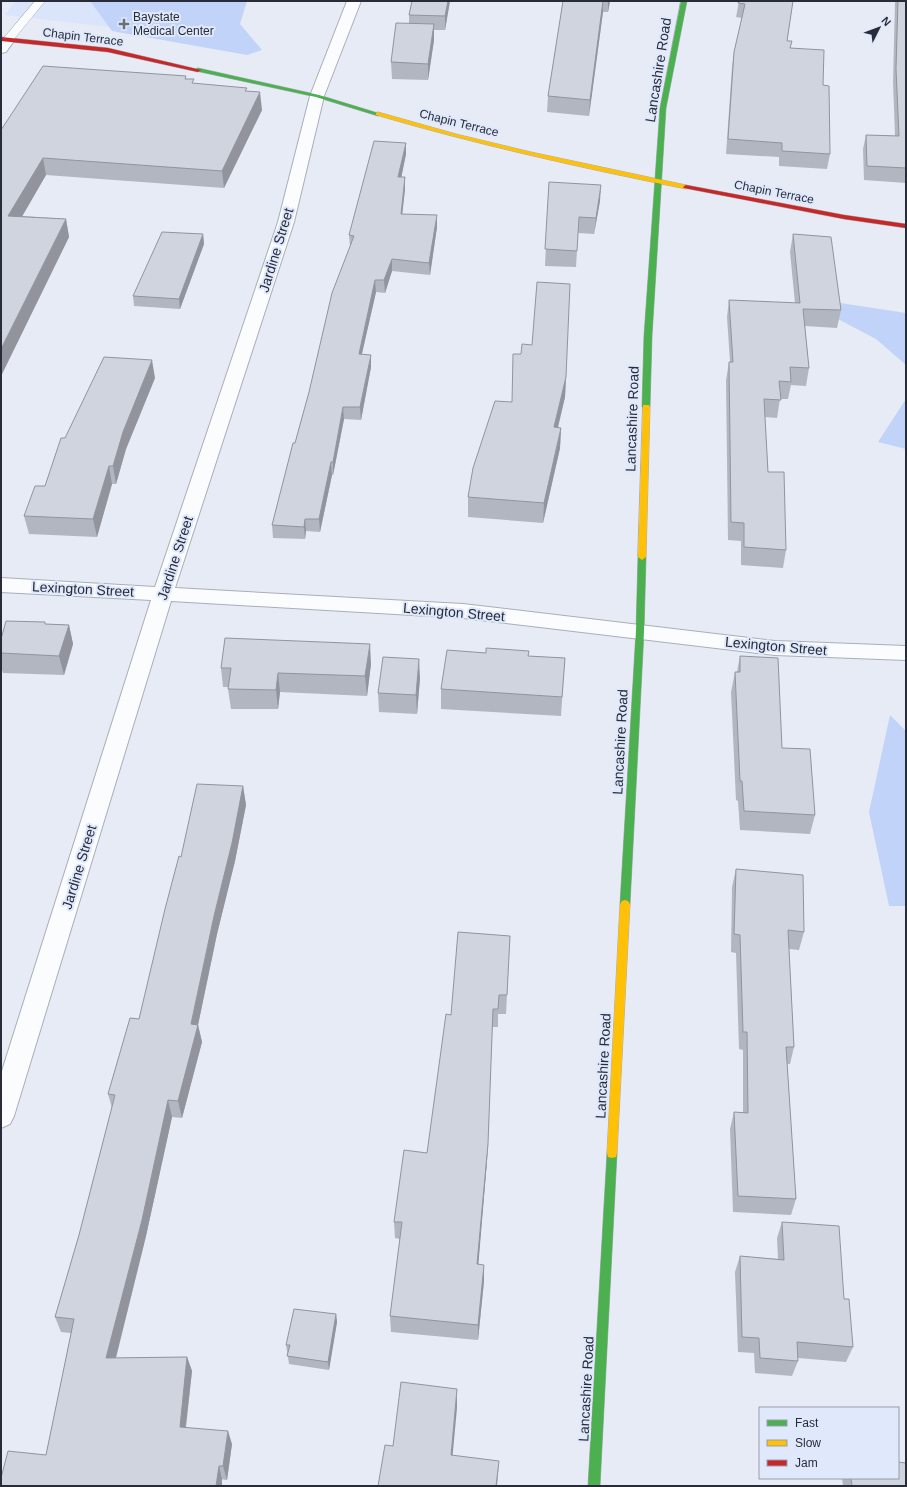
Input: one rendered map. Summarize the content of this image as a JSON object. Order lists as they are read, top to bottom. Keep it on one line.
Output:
{"streets":{"street":["Chapin Terrace","Lancashire Road","Jardine Street","Lexington Street"]},"crossings":[["Chapin Terrace","Lancashire Road"],["Chapin Terrace","Jardine Street"],["Lancashire Road","Lexington Street"],["Jardine Street","Lexington Street"]],"places":{"health":["Baystate Medical Center"]},"legend":["Fast","Slow","Jam"],"north":"top right"}
